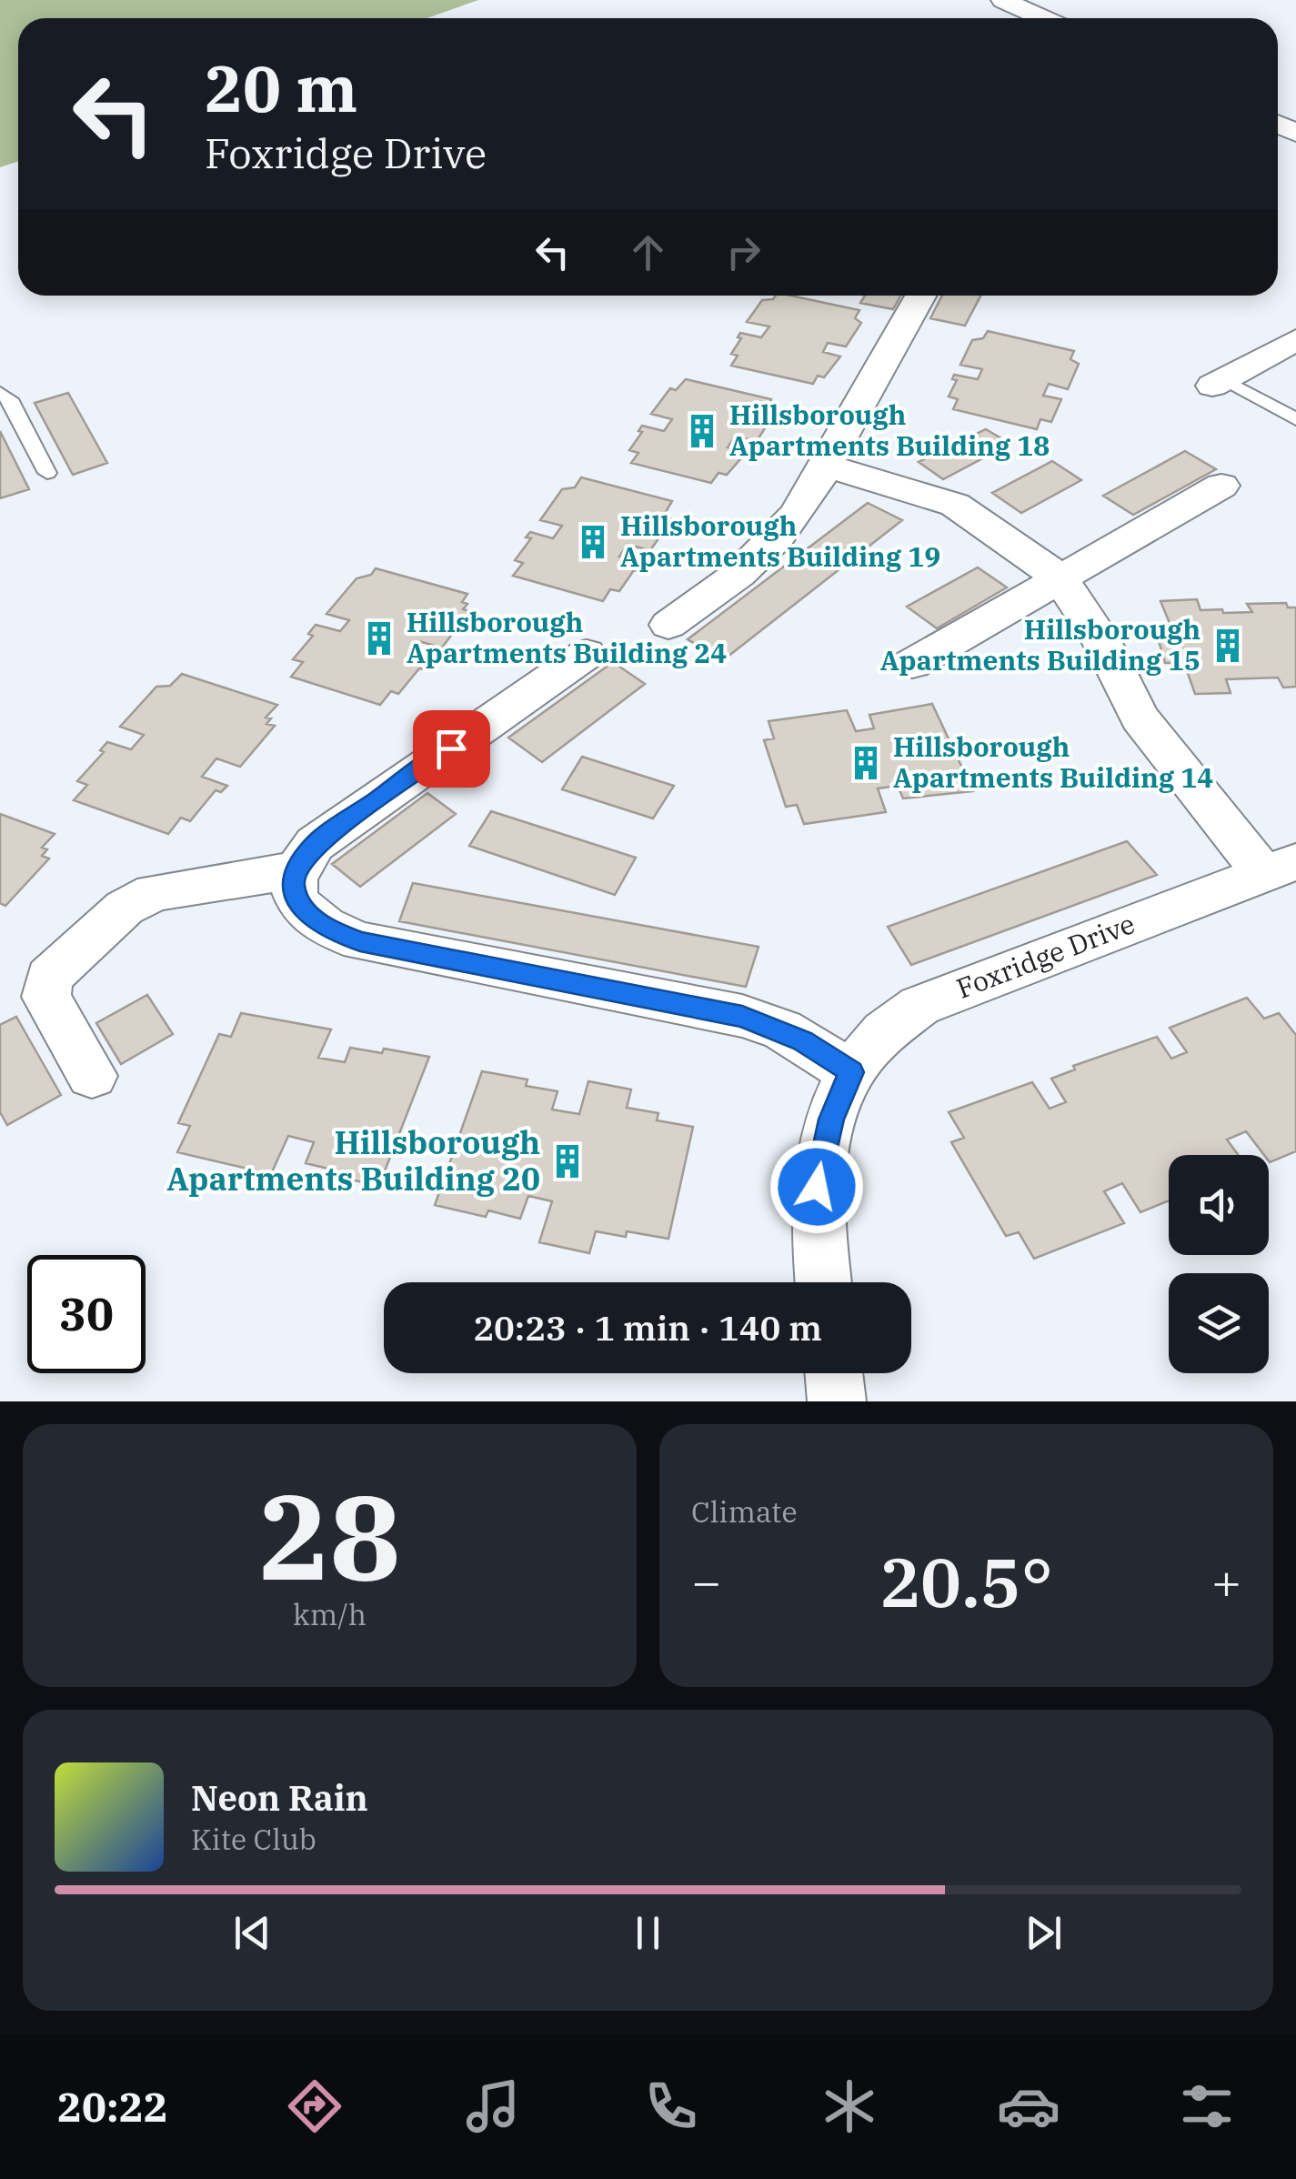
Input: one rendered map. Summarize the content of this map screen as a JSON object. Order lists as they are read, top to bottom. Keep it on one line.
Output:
{"streets":{"street":["Foxridge Drive"]},"places":{"building":["Hillsborough Apartments Building 18","Hillsborough Apartments Building 19","Hillsborough Apartments Building 24","Hillsborough Apartments Building 15","Hillsborough Apartments Building 14","Hillsborough Apartments Building 20"]},"page":{"turn":["20 m","Foxridge Drive"],"limit":"30","trip":"20:23 · 1 min · 140 m","tile":[["28","km/h"],"Climate"],"heat":["−","20.5°","+"],"song":["Neon Rain","Kite Club"],"tabs":"20:22"}}
